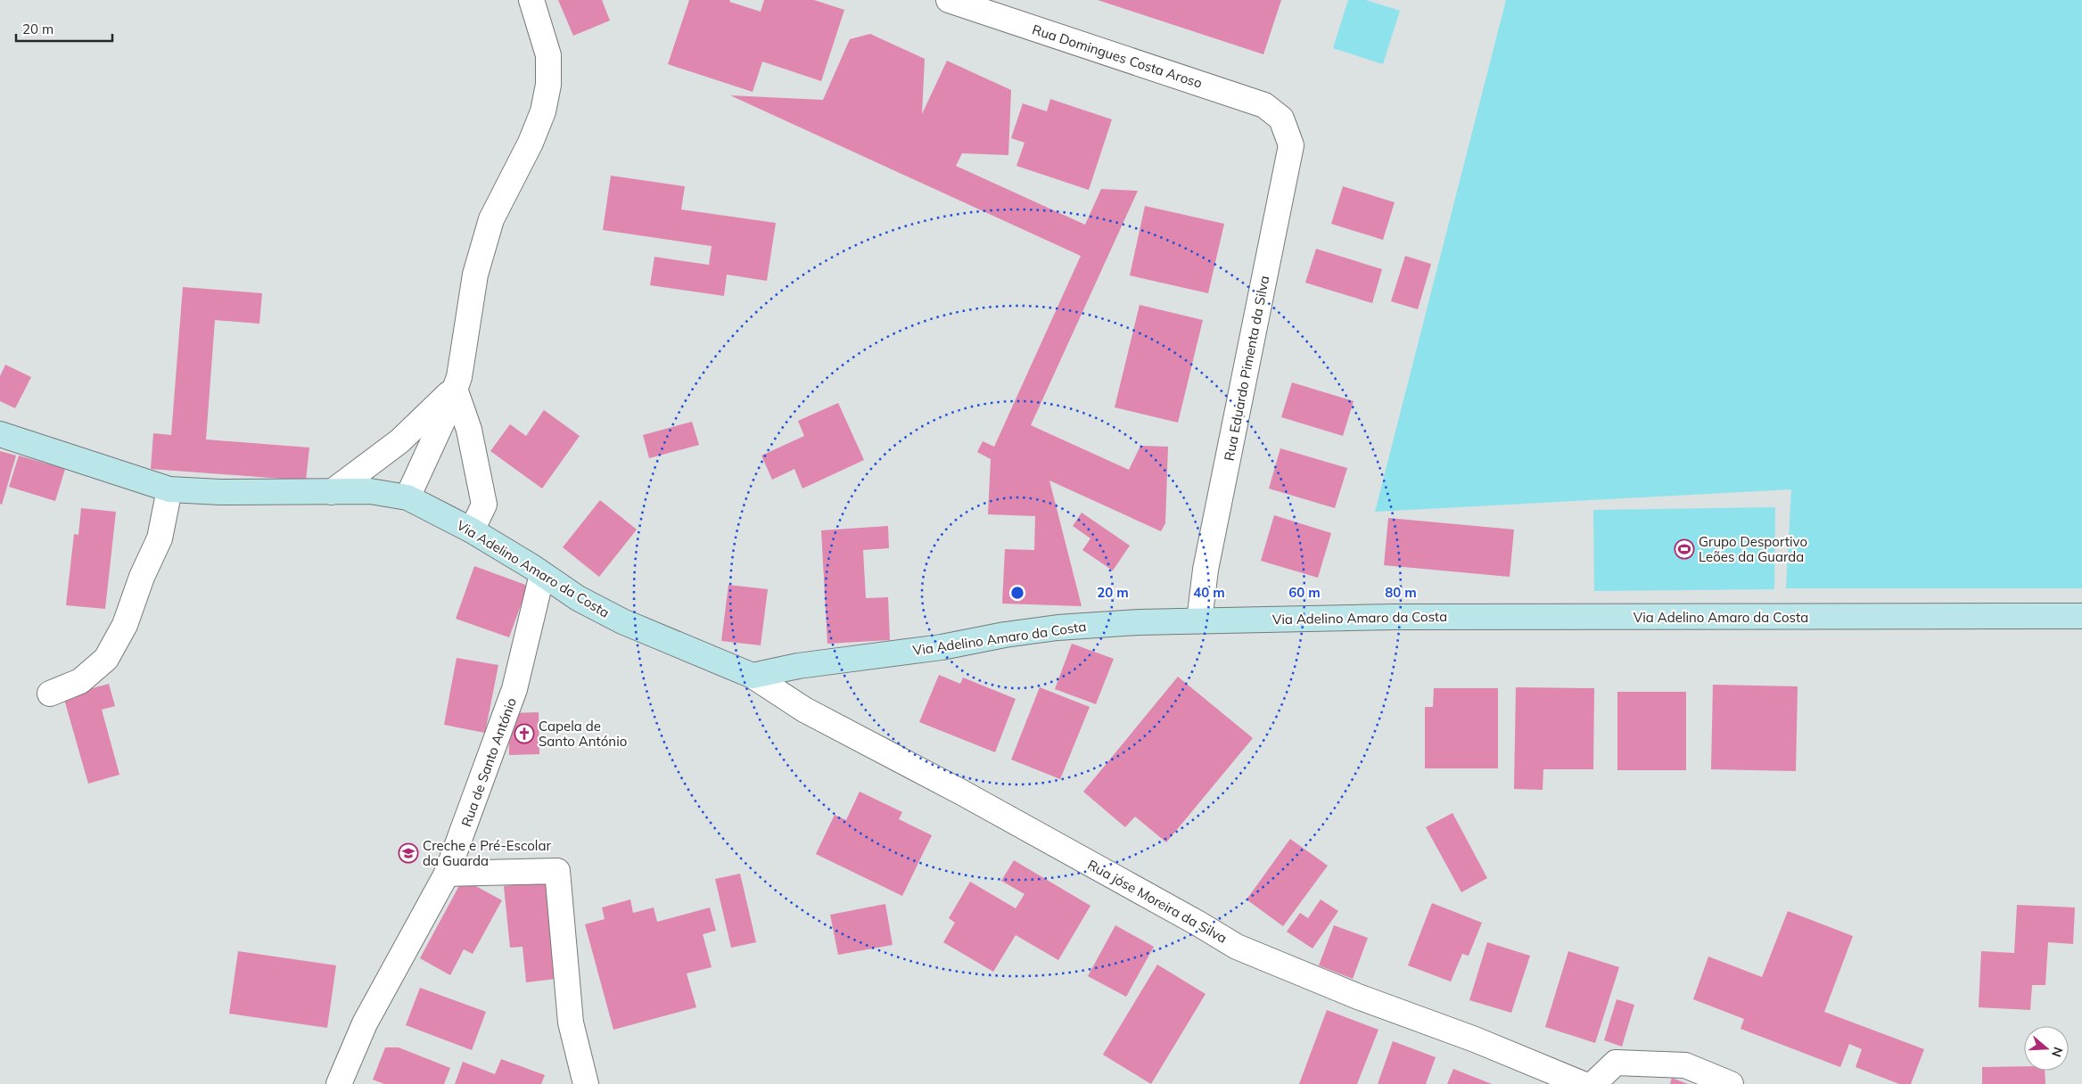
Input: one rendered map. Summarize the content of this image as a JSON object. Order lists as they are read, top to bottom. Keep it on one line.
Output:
{"streets":{"main road":["Via Adelino Amaro da Costa"],"street":["Rua Domingues Costa Aroso","Rua Eduardo Pimenta da Silva","Rua de Santo António","Rua jóse Moreira da Silva"]},"crossings":[["Rua Domingues Costa Aroso","Rua Eduardo Pimenta da Silva"],["Rua Eduardo Pimenta da Silva","Via Adelino Amaro da Costa"],["Via Adelino Amaro da Costa","Rua de Santo António"],["Via Adelino Amaro da Costa","Rua jóse Moreira da Silva"]],"places":{"sports":["Grupo Desportivo Leões da Guarda"],"church":["Capela de Santo António"],"school or university":["Creche e Pré-Escolar da Guarda"]},"scale_bar":"20 m","north":"right","rings":["20 m","40 m","60 m","80 m"]}
